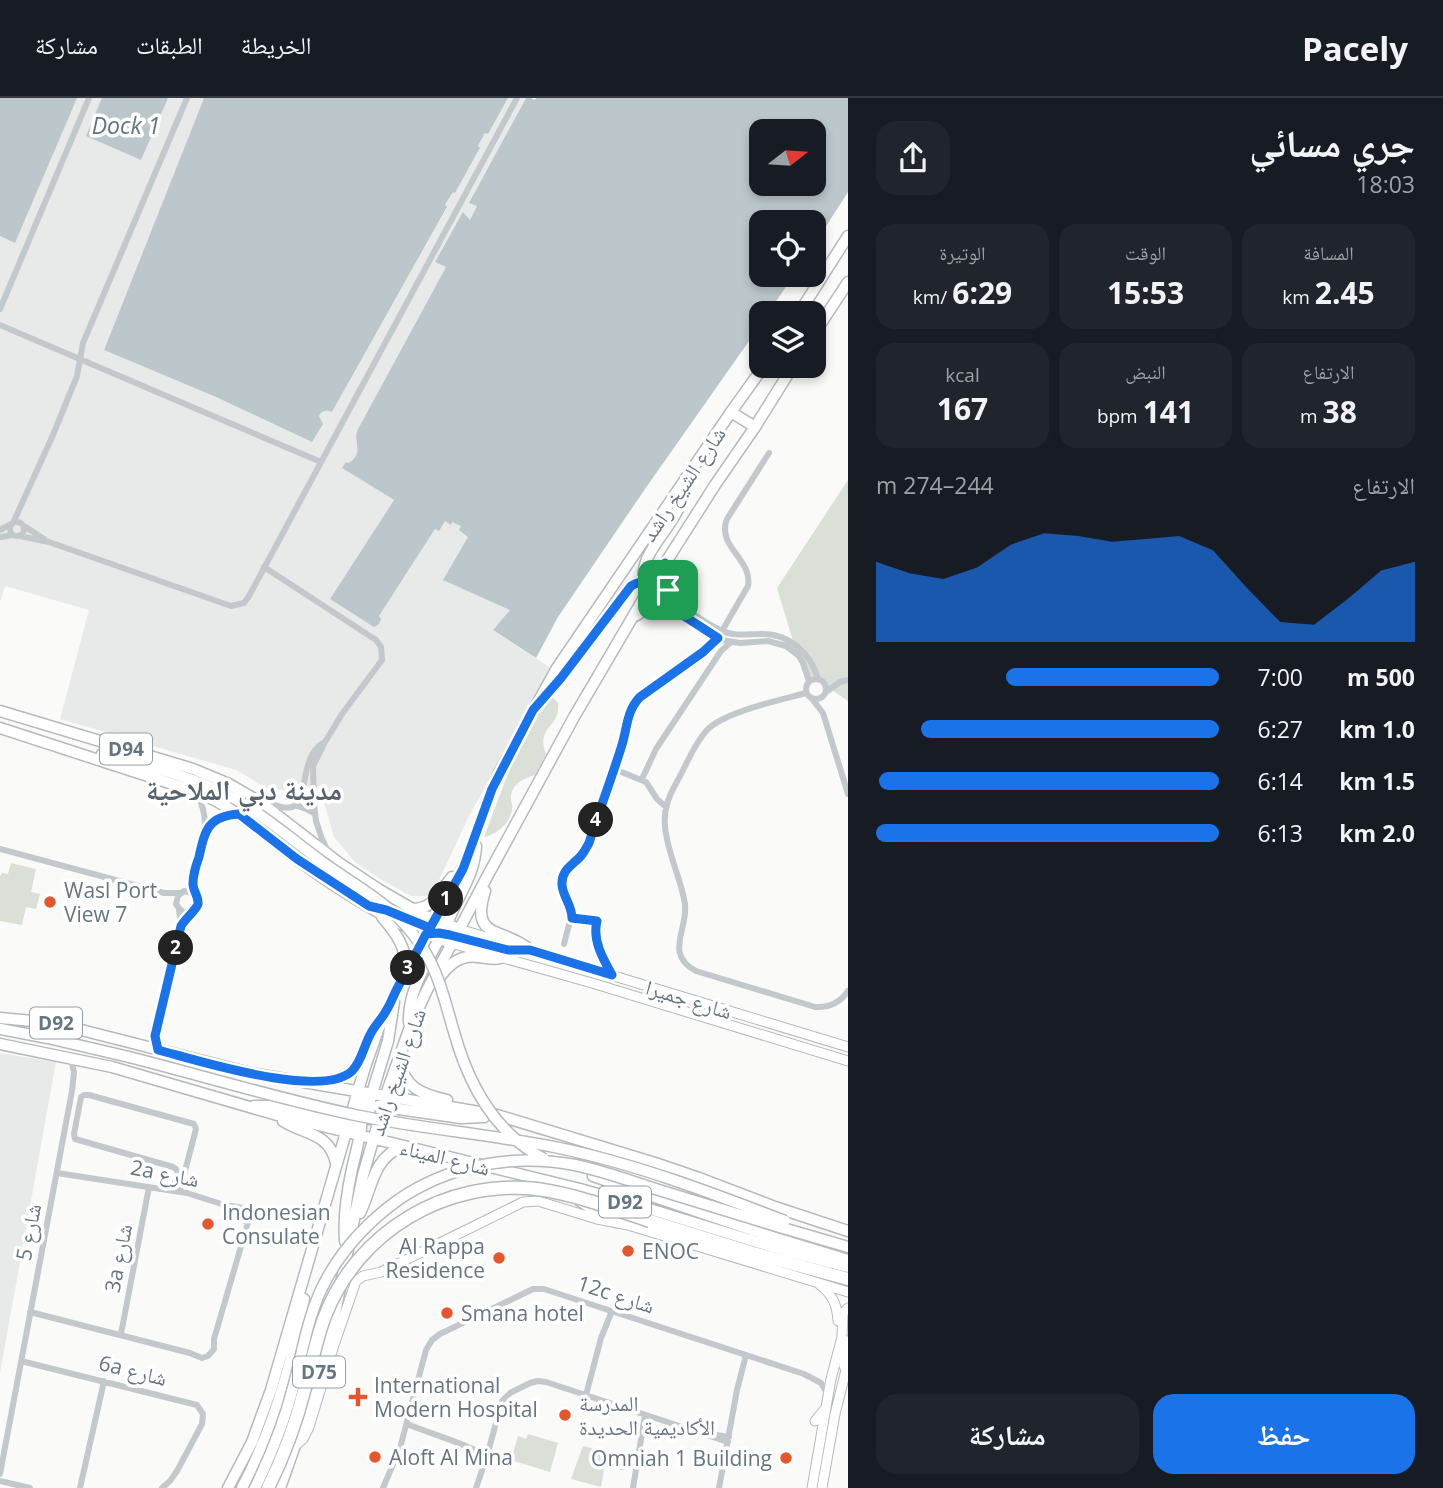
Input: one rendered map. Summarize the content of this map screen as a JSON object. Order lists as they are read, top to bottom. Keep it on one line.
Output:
{"streets":{"main road":["شارع الشيخ راشد","D94","شارع جميرا","D92","شارع الميناء","D75"],"street":["2a شارع","شارع 5","3a شارع","12c شارع","6a شارع"]},"crossings":[["شارع الشيخ راشد","شارع جميرا"],["شارع الشيخ راشد","D92"],["شارع الشيخ راشد","شارع الميناء"],["شارع الميناء","شارع 5"],["2a شارع","شارع 5"],["2a شارع","3a شارع"],["شارع 5","6a شارع"]],"districts":["مدينة دبي الملاحية"],"water":["Dock 1"],"places":{"other":["Wasl Port View 7","Indonesian Consulate","ENOC","Al Rappa Residence","Smana hotel","المدرسة الأكاديمية الحديدة","Aloft Al Mina","Omniah 1 Building"],"health":["International Modern Hospital"]},"north":"right","page":{"header":"Pacely","nav":["الخريطة","الطبقات","مشاركة"],"heading":["جري مسائي","18:03"],"stats":[["المسافة","2.45 km"],["الوقت","15:53"],["الوتيرة","6:29 /km"],["الارتفاع","38 m"],["النبض","141 bpm"],["kcal","167"]],"chart":["الارتفاع","244–274 m"],"list":[{"name":"500 m","note":"7:00"},{"name":"1.0 km","note":"6:27"},{"name":"1.5 km","note":"6:14"},{"name":"2.0 km","note":"6:13"}],"pins":["4","1","2","3"],"buttons":["حفظ","مشاركة"]}}
